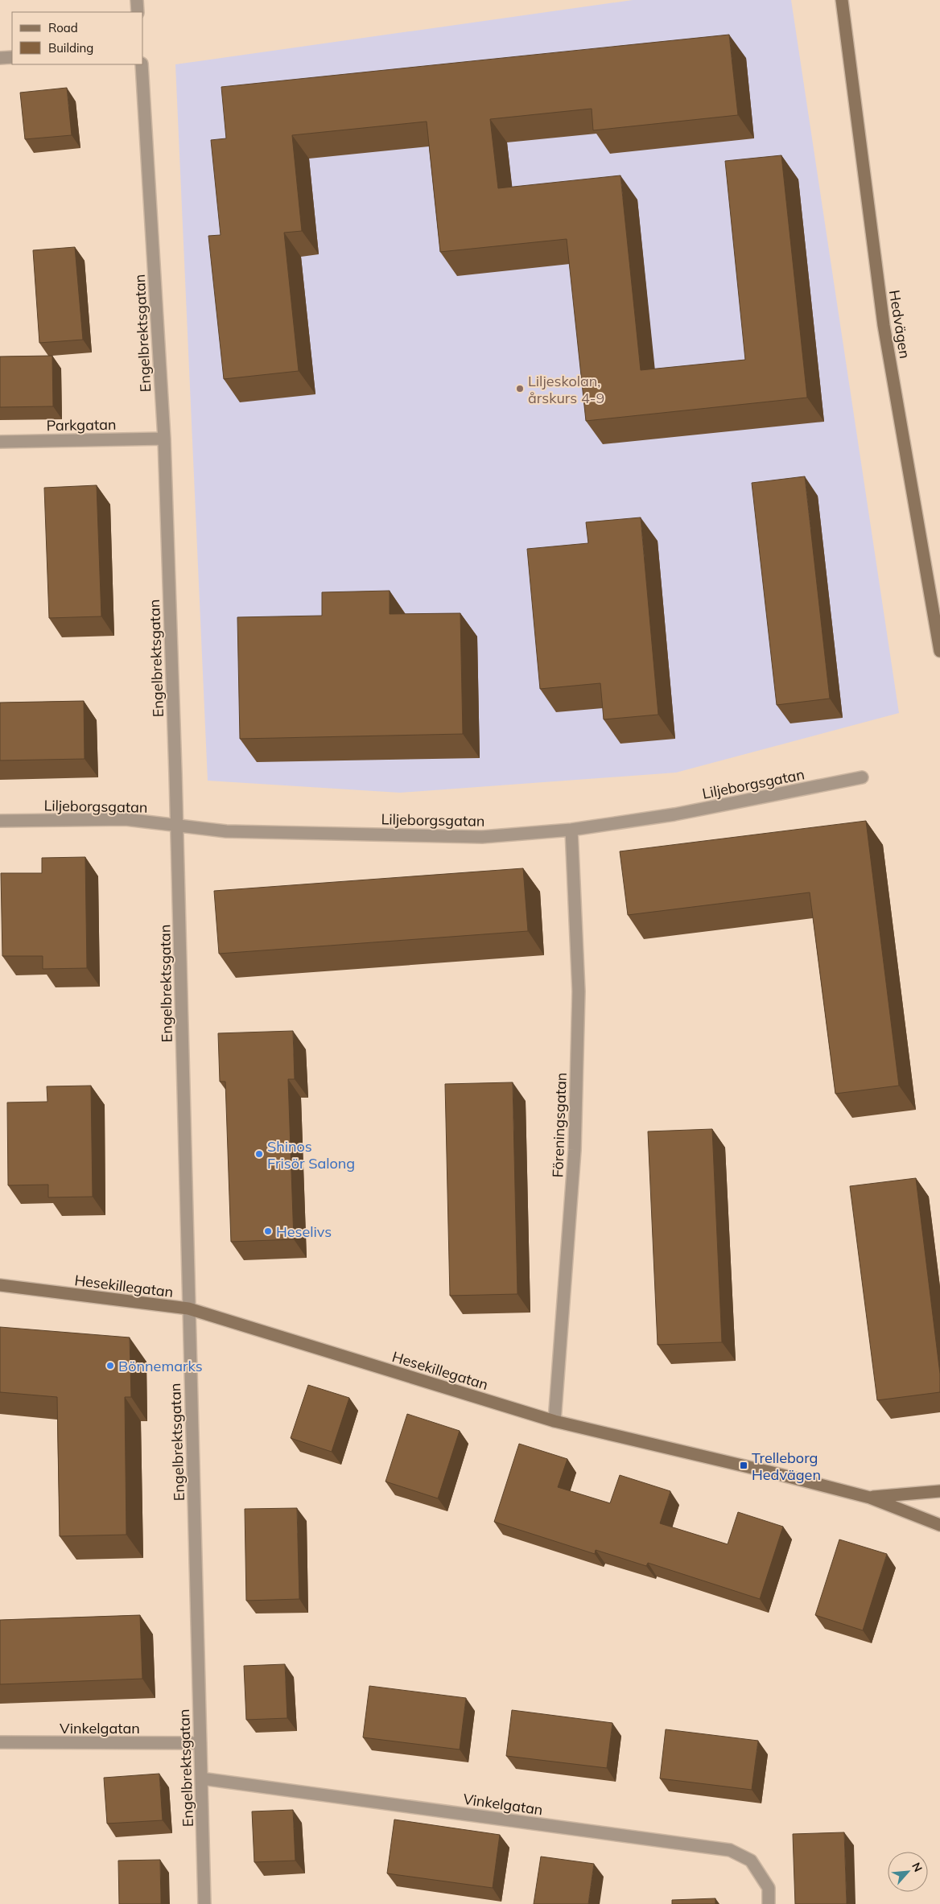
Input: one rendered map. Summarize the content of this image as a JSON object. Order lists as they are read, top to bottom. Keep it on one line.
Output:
{"streets":{"street":["Hedvägen","Engelbrektsgatan","Parkgatan","Liljeborgsgatan","Föreningsgatan","Hesekillegatan","Vinkelgatan"]},"crossings":[["Engelbrektsgatan","Parkgatan"],["Engelbrektsgatan","Liljeborgsgatan"],["Engelbrektsgatan","Hesekillegatan"],["Engelbrektsgatan","Vinkelgatan"],["Liljeborgsgatan","Föreningsgatan"],["Föreningsgatan","Hesekillegatan"]],"places":{"other":["Liljeskolan, årskurs 4-9","Shinos Frisör Salong","Heselivs","Bönnemarks"],"transit":["Trelleborg Hedvägen"]},"legend":["Road","Building"],"north":"top right"}
